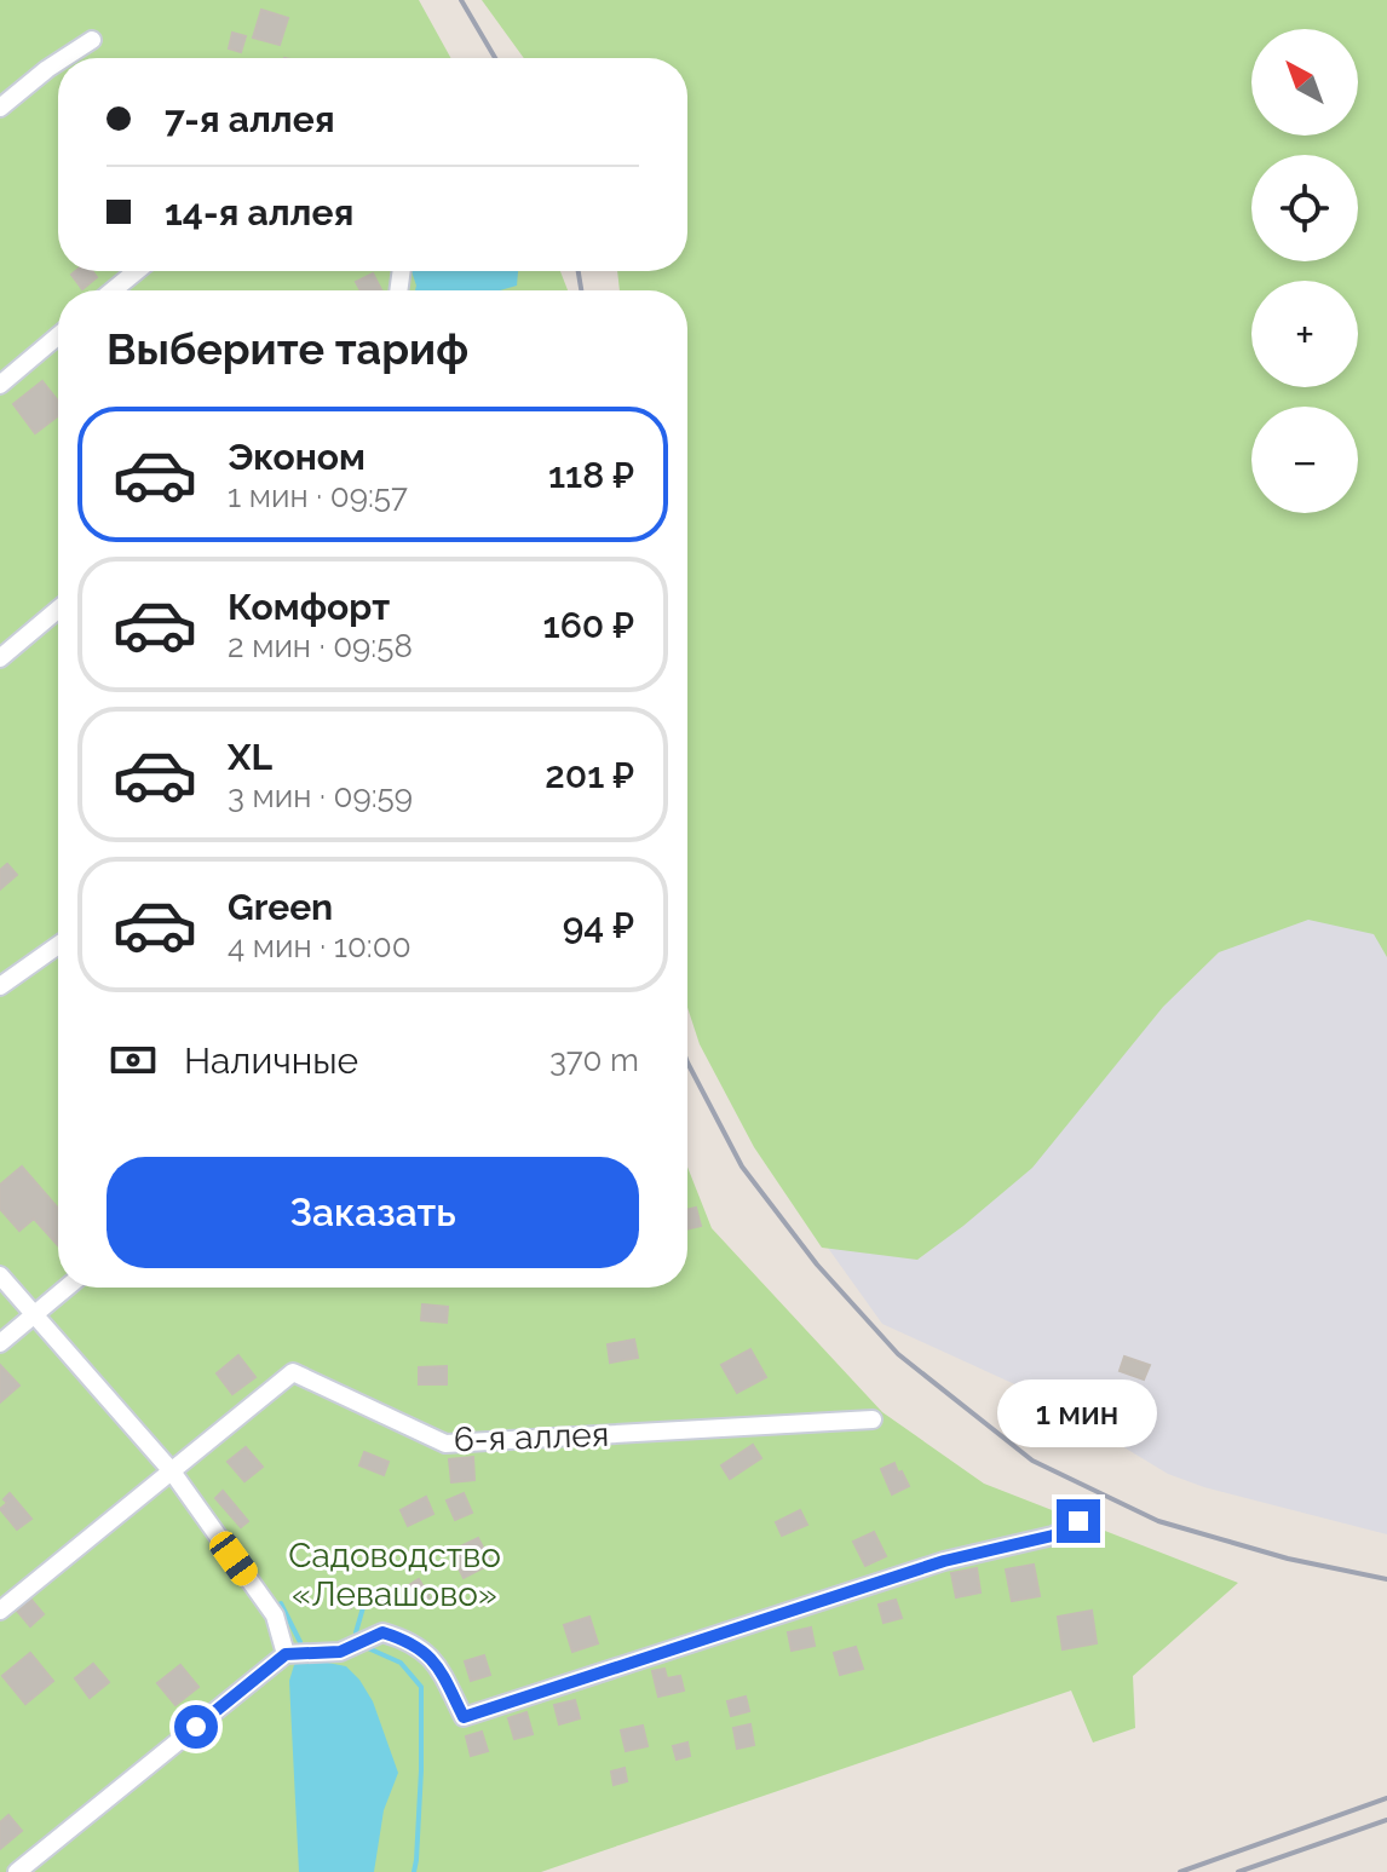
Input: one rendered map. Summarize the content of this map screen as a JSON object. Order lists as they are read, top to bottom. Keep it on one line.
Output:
{"streets":{"street":["6-я аллея"]},"parks":["Садоводство «Левашово»"],"north":"top left","page":{"map_buttons":["+","−"],"banner":["7-я аллея","14-я аллея"],"heading":"Выберите тариф","list":[{"name":"Эконом","note":"1 мин · 09:57","value":"118 ₽"},{"name":"Комфорт","note":"2 мин · 09:58","value":"160 ₽"},{"name":"XL","note":"3 мин · 09:59","value":"201 ₽"},{"name":"Green","note":"4 мин · 10:00","value":"94 ₽"}],"pay":["Наличные","370 m"],"buttons":"Заказать","bubble":"1 мин"}}
